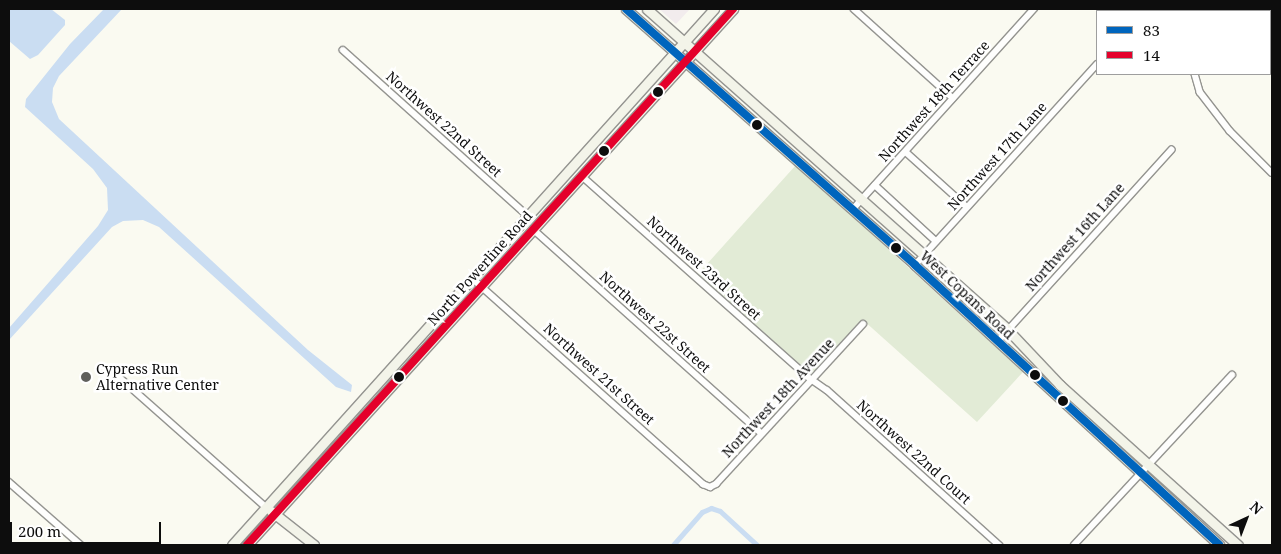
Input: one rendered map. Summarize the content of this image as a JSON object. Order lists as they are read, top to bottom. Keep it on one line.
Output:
{"streets":{"main road":["North Powerline Road","West Copans Road"],"street":["Northwest 18th Terrace","Northwest 22nd Street","Northwest 17th Lane","Northwest 16th Lane","Northwest 23rd Street","Northwest 22st Street","Northwest 21st Street","Northwest 18th Avenue","Northwest 22nd Court"]},"crossings":[["Northwest 18th Terrace","West Copans Road"],["Northwest 22nd Street","North Powerline Road"],["Northwest 17th Lane","West Copans Road"],["Northwest 16th Lane","West Copans Road"],["North Powerline Road","Northwest 23rd Street"],["North Powerline Road","West Copans Road"],["North Powerline Road","Northwest 22st Street"],["North Powerline Road","Northwest 21st Street"],["Northwest 23rd Street","Northwest 18th Avenue"],["Northwest 23rd Street","Northwest 22nd Court"],["Northwest 22st Street","Northwest 18th Avenue"],["Northwest 21st Street","Northwest 18th Avenue"],["Northwest 18th Avenue","Northwest 22nd Court"]],"places":["Cypress Run Alternative Center"],"lines":["transit line 83","transit line 14"],"legend":["83","14"],"scale_bar":"200 m","north":"top right"}
